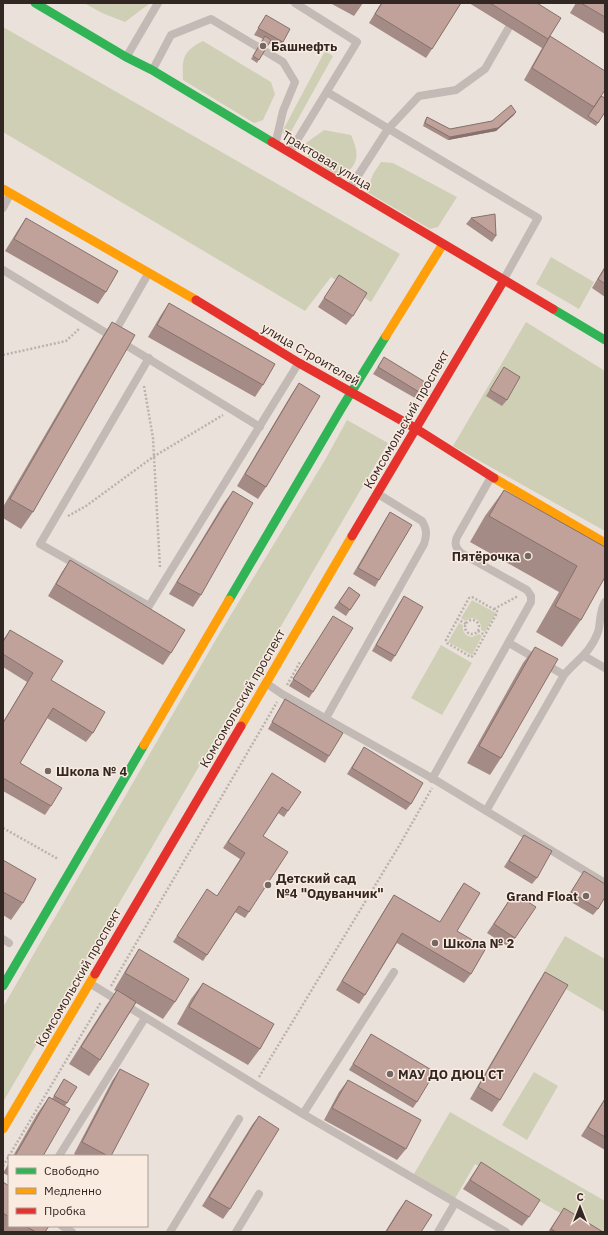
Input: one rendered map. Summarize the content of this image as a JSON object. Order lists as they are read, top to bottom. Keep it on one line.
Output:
{"streets":{"main road":["Трактовая улица","улица Строителей","Комсомольский проспект"]},"crossings":[["Трактовая улица","Комсомольский проспект"],["улица Строителей","Комсомольский проспект"]],"places":["Башнефть","Пятёрочка","Школа № 4","Детский сад №4 \"Одуванчик\"","Grand Float","Школа № 2","МАУ ДО ДЮЦ СТ"],"legend":["Свободно","Медленно","Пробка"],"north":"top"}
